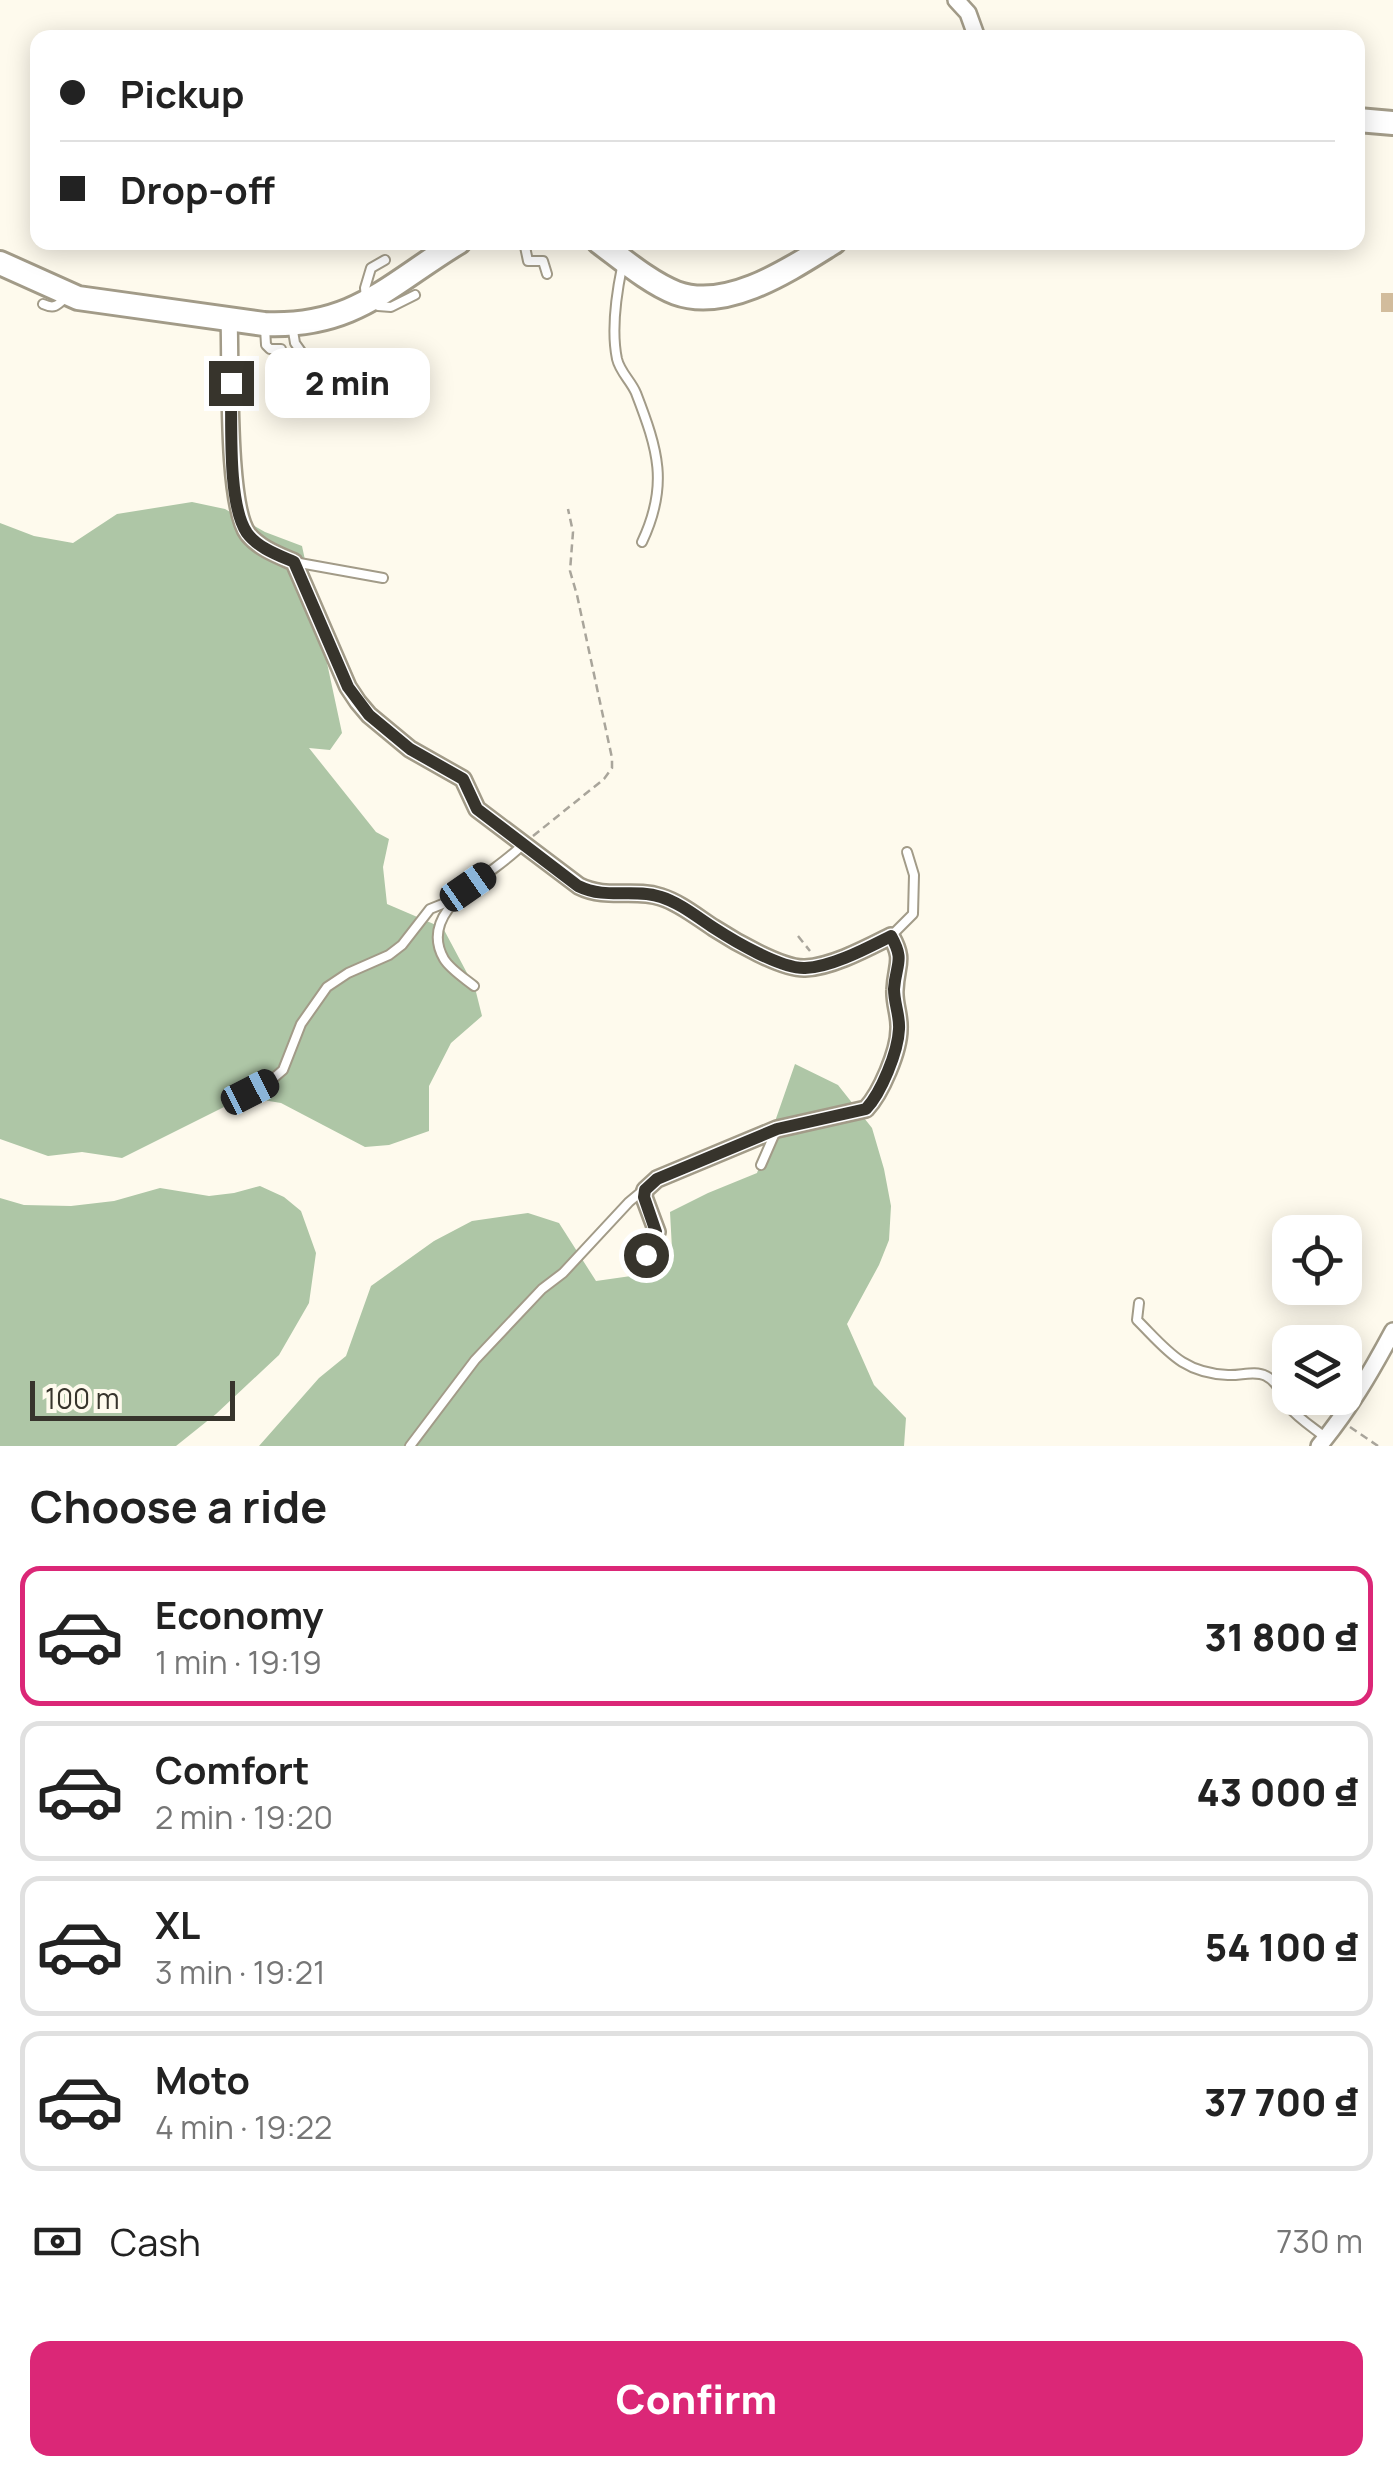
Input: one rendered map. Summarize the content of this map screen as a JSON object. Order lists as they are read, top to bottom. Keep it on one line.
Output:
{"scale_bar":"100 m","page":{"banner":["Pickup","Drop-off"],"bubble":"2 min","scale":"100 m","heading":"Choose a ride","list":[{"name":"Economy","note":"1 min · 19:19","value":"31 800 ₫"},{"name":"Comfort","note":"2 min · 19:20","value":"43 000 ₫"},{"name":"XL","note":"3 min · 19:21","value":"54 100 ₫"},{"name":"Moto","note":"4 min · 19:22","value":"37 700 ₫"}],"pay":["Cash","730 m"],"buttons":"Confirm"}}
